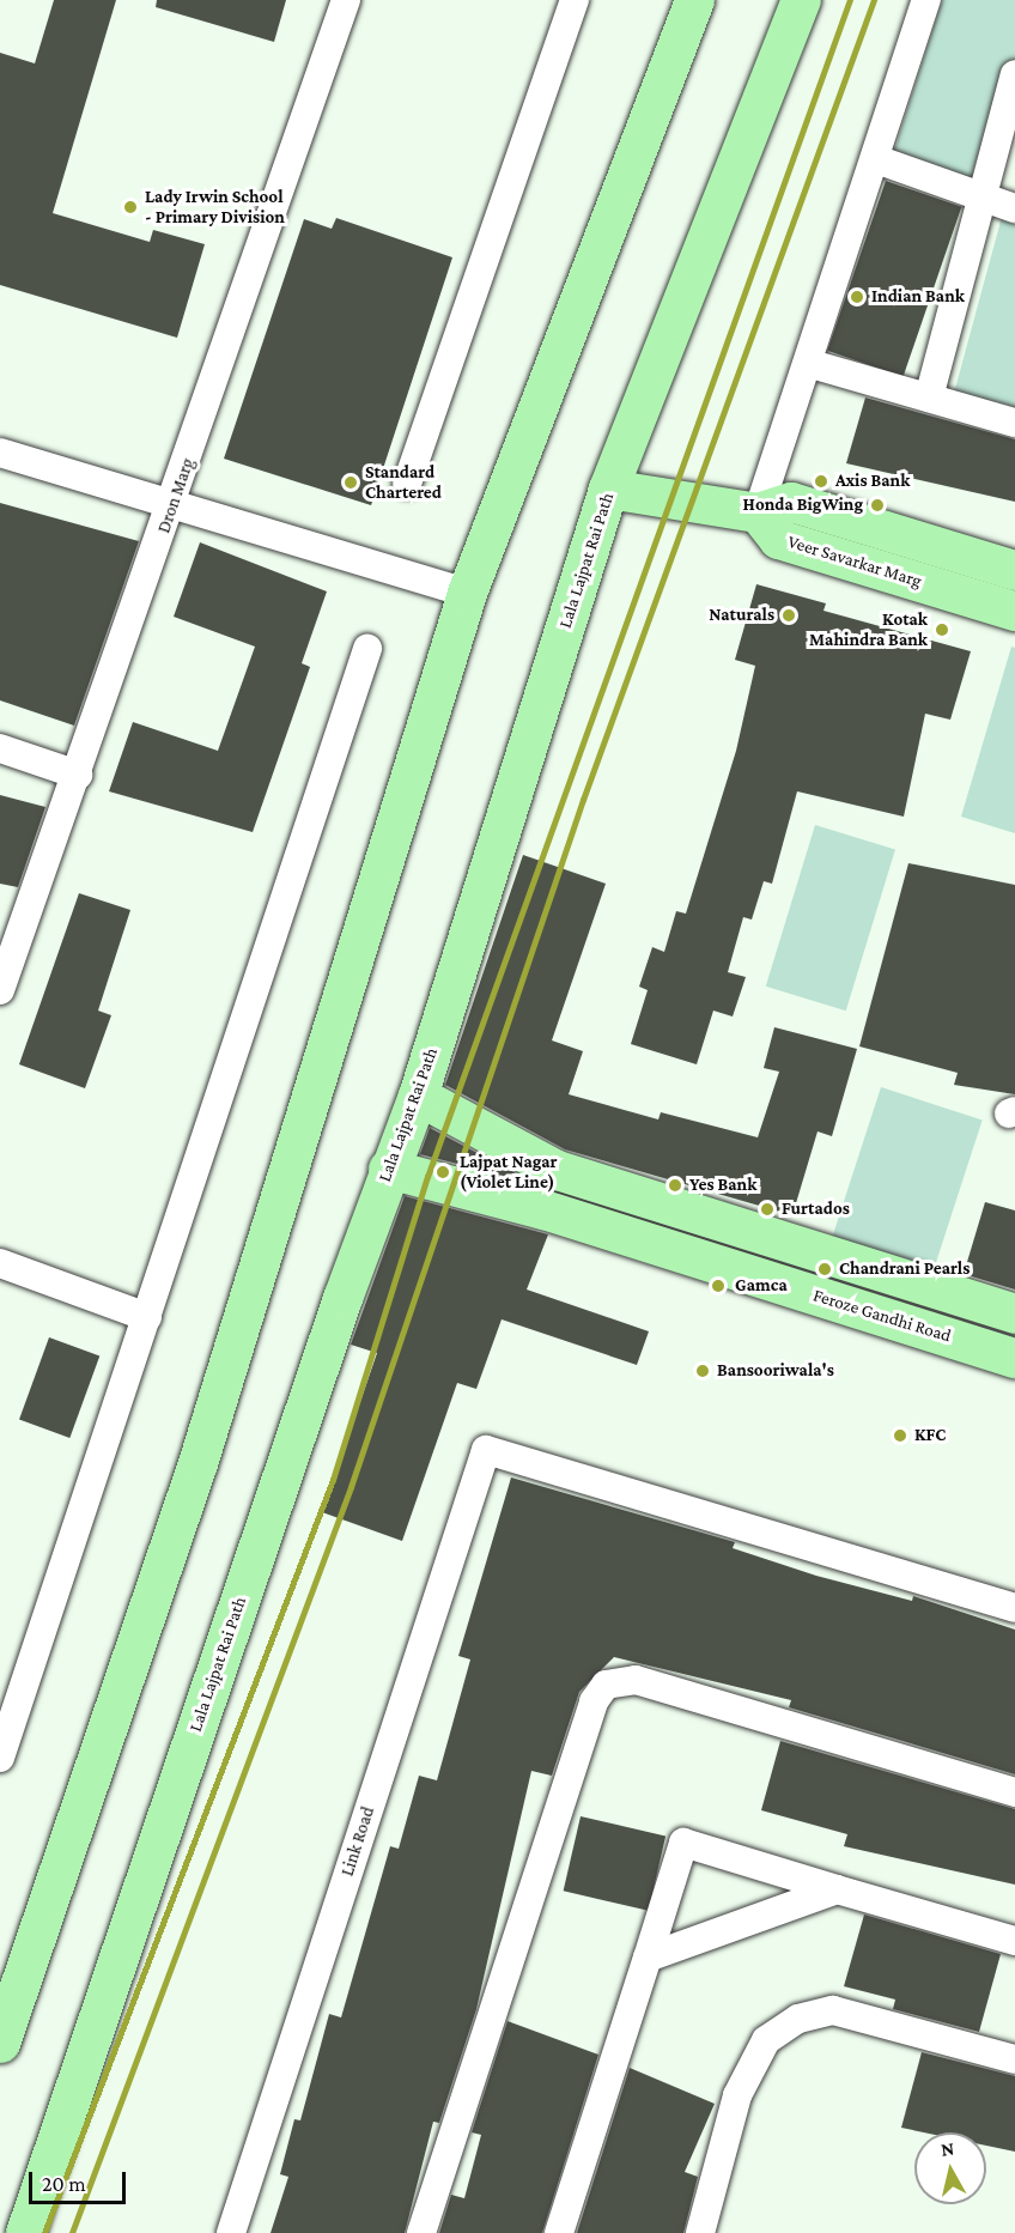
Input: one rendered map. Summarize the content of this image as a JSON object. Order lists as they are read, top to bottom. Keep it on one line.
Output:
{"streets":{"main road":["Lala Lajpat Rai Path","Veer Savarkar Marg","Feroze Gandhi Road"],"street":["Dron Marg","Link Road"]},"crossings":[["Lala Lajpat Rai Path","Feroze Gandhi Road"]],"places":["Lady Irwin School - Primary Division","Indian Bank","Axis Bank","Standard Chartered","Honda BigWing","Naturals","Kotak Mahindra Bank","Lajpat Nagar (Violet Line)","Yes Bank","Furtados","Chandrani Pearls","Gamca","Bansooriwala's","KFC"],"scale_bar":"20 m","north":"top"}
